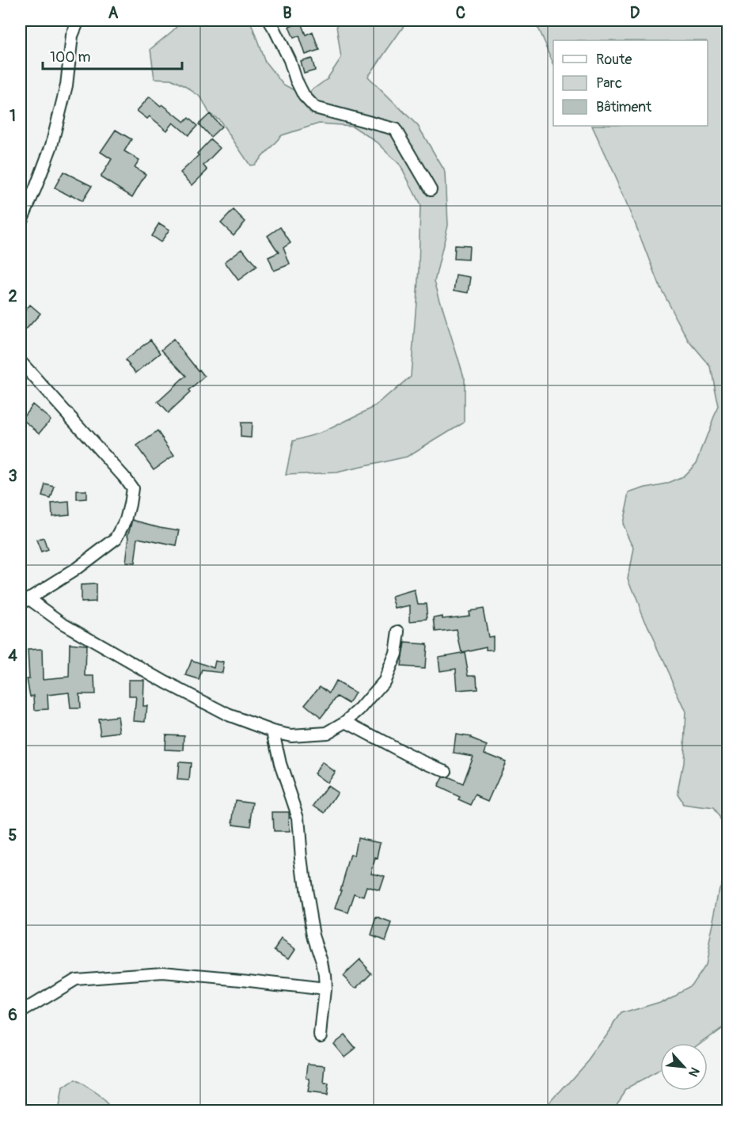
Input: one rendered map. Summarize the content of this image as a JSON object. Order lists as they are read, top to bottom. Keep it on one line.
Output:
{"legend":["Route","Parc","Bâtiment"],"scale_bar":"100 m","north":"bottom right","grid":{"columns":["A","B","C","D"],"rows":["1","2","3","4","5","6"]}}
